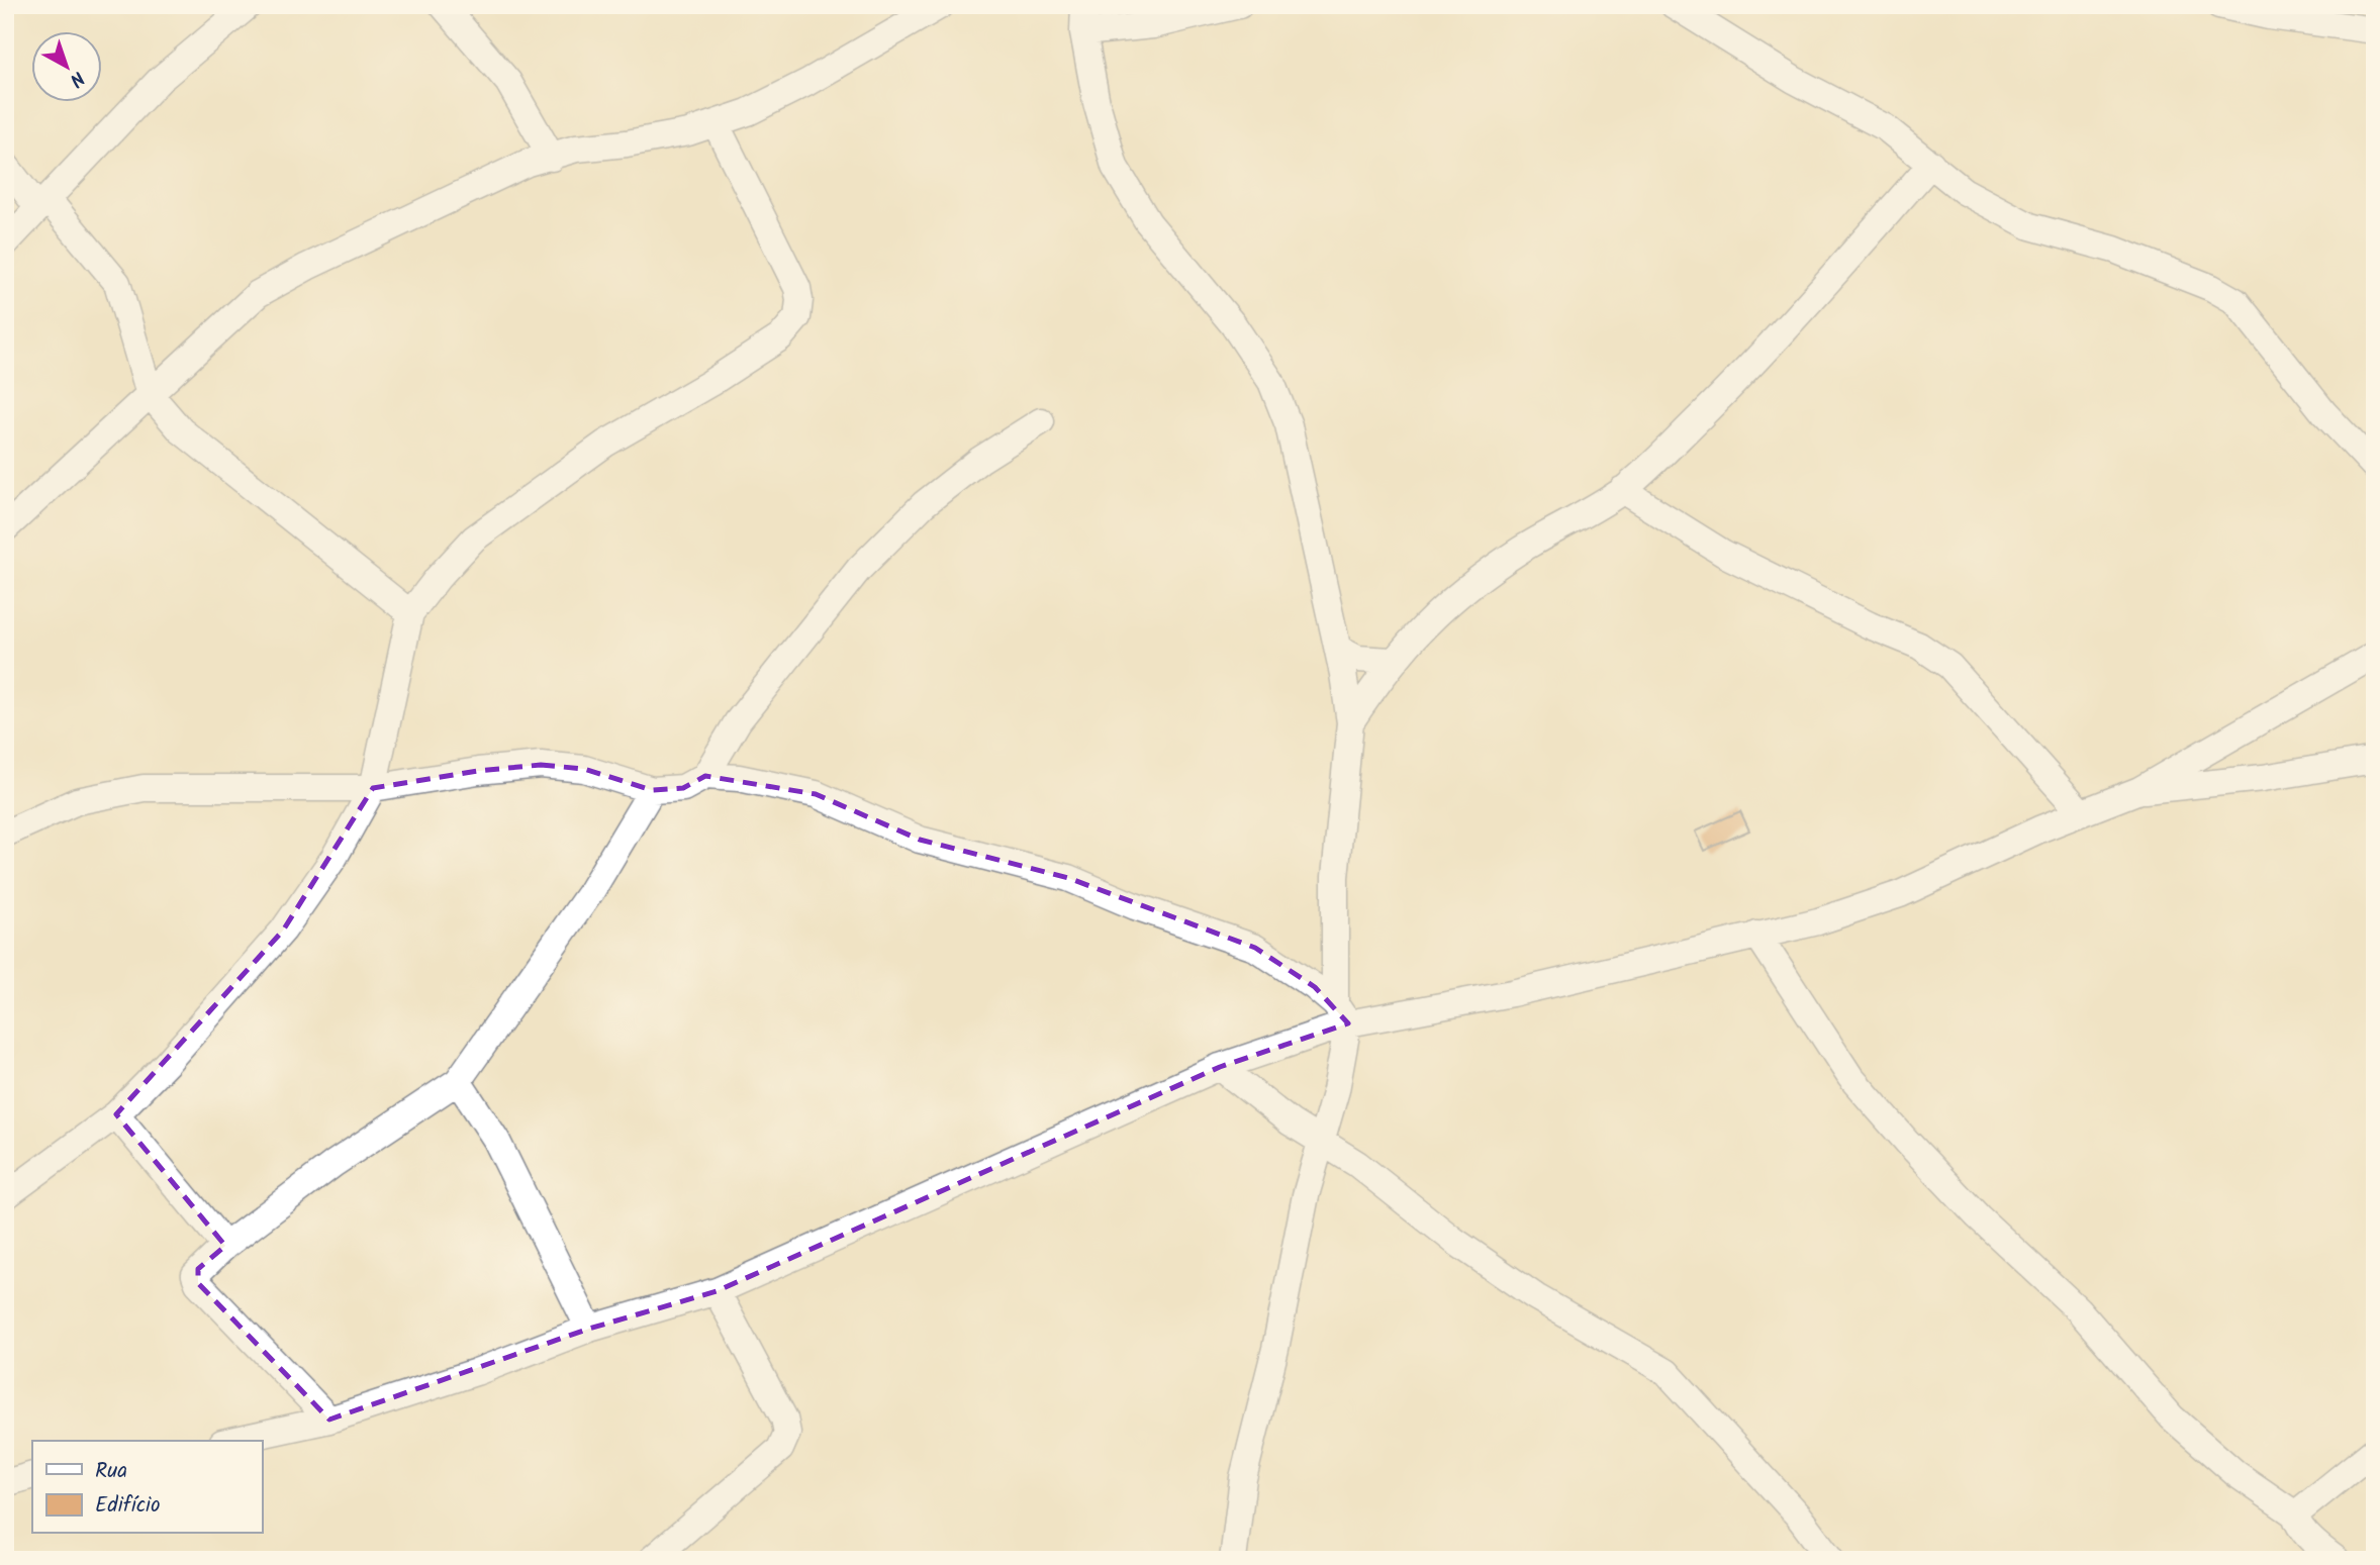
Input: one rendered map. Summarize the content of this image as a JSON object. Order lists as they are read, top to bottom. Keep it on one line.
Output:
{"legend":["Rua","Edifício"],"north":"bottom right"}
